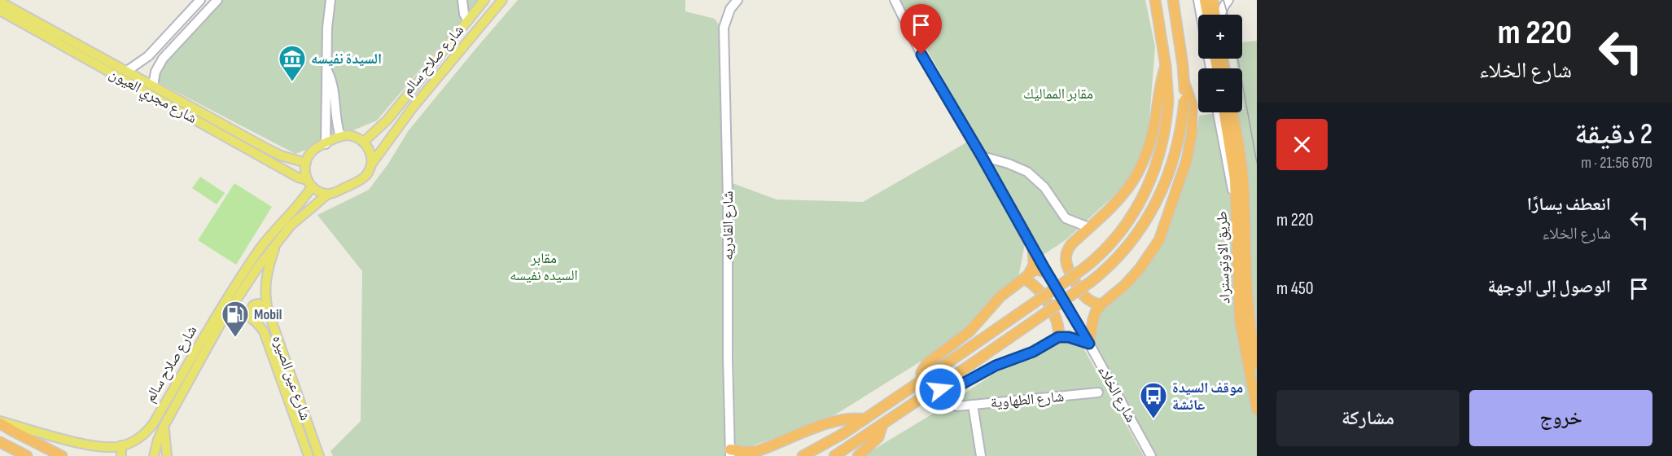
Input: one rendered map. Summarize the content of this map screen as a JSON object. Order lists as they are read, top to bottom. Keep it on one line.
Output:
{"streets":{"highway":["طريق الاوتوستراد"],"main road":["شارع صلاح سالم","شارع مجري العيون","شارع عين الصيره"],"street":["شارع القادريه","شارع الخلاء","شارع الطهاوية"]},"crossings":[["شارع صلاح سالم","شارع مجري العيون"],["شارع صلاح سالم","شارع عين الصيره"]],"parks":["مقابر المماليك","مقابر السيده نفيسه"],"places":{"museum":["السيدة نفيسه"],"fuel station":["Mobil"],"bus stop":["موقف السيدة عائشة"]},"page":{"turn":["220 m","شارع الخلاء"],"map_buttons":["+","−"],"heading":["2 دقيقة","670 m · 21:56"],"list":[{"name":"انعطف يسارًا","note":"شارع الخلاء","value":"220 m"},{"name":"الوصول إلى الوجهة","value":"450 m"}],"buttons":["خروج","مشاركة"]}}
